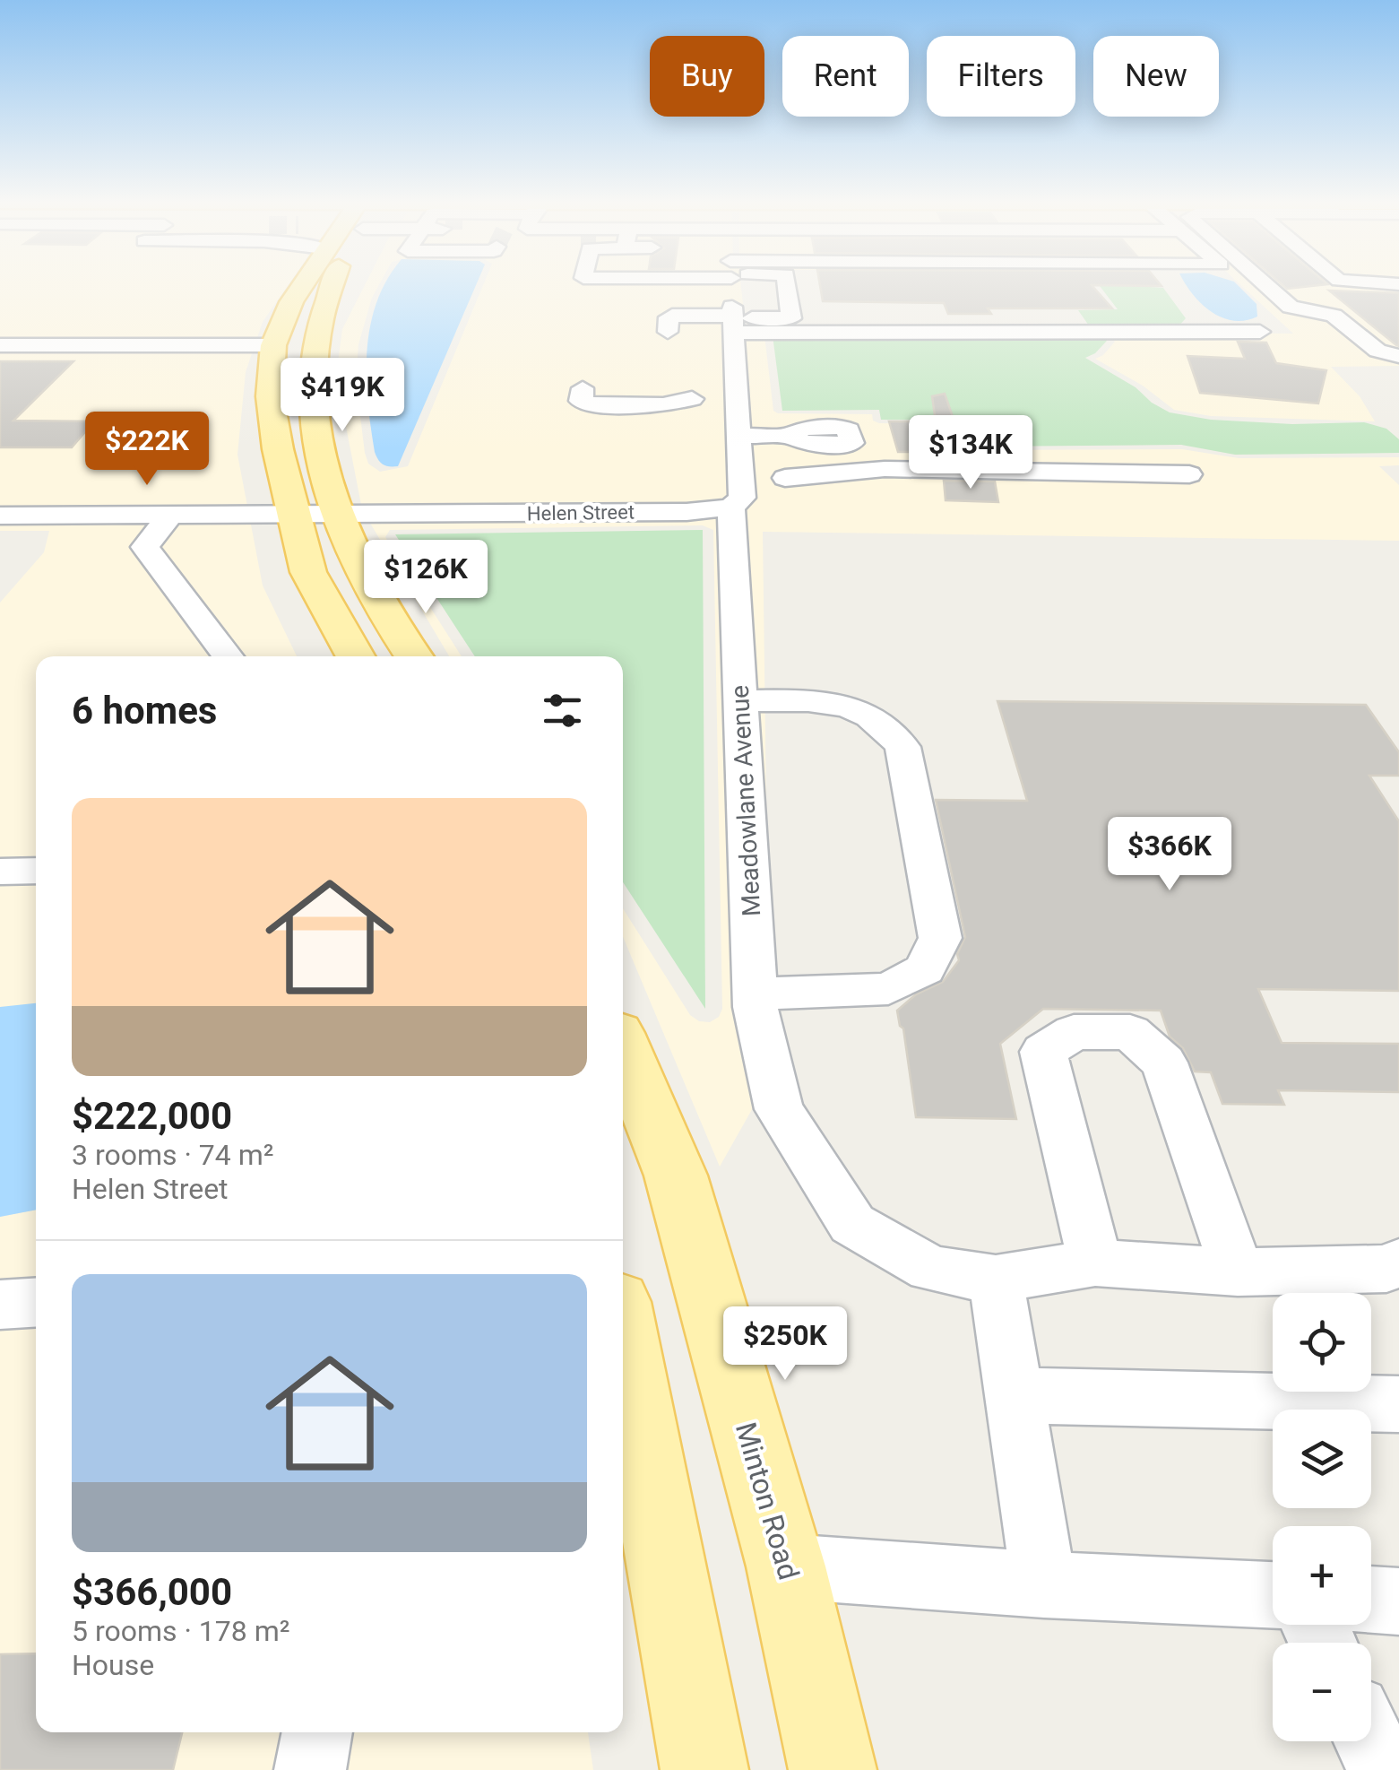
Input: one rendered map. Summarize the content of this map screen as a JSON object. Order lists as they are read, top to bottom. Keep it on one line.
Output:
{"streets":{"main road":["Minton Road"],"street":["Helen Street","Meadowlane Avenue"]},"crossings":[["Helen Street","Meadowlane Avenue"]],"page":{"chip":["Buy","Rent","Filters","New"],"price":["$419K","$222K","$134K","$126K","$366K","$250K"],"heading":"6 homes","list":[{"name":"$222,000","note":"3 rooms · 74 m² · Helen Street"},{"name":"$366,000","note":"5 rooms · 178 m² · House"}],"map_buttons":["+","−"]}}
